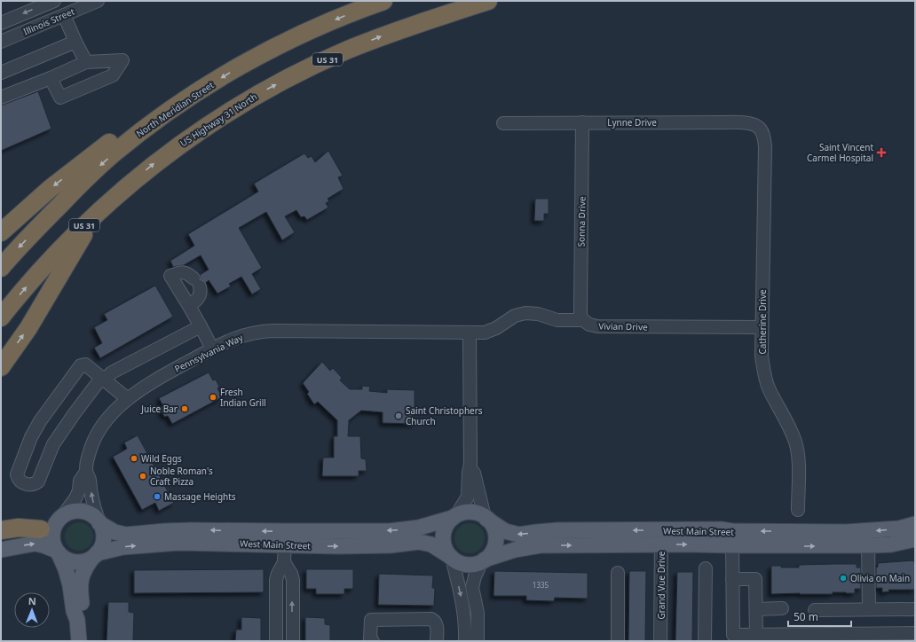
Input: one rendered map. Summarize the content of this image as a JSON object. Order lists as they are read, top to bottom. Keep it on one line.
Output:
{"streets":{"highway":["US 31","North Meridian Street","US Highway 31 North"],"main road":["West Main Street"],"street":["Illinois Street","Lynne Drive","Sonna Drive","Catherine Drive","Vivian Drive","Pennsylvania Way","Grand Vue Drive"]},"crossings":[["Lynne Drive","Sonna Drive"],["Lynne Drive","Catherine Drive"],["Sonna Drive","Vivian Drive"],["Catherine Drive","Vivian Drive"],["Vivian Drive","Pennsylvania Way"],["Pennsylvania Way","West Main Street"],["West Main Street","Grand Vue Drive"]],"places":{"health":["Saint Vincent Carmel Hospital"],"other":["Fresh Indian Grill","Juice Bar","Saint Christophers Church","Wild Eggs","Noble Roman's Craft Pizza","Massage Heights","Olivia on Main"]},"house_numbers":["1335"],"scale_bar":"50 m","north":"top"}
